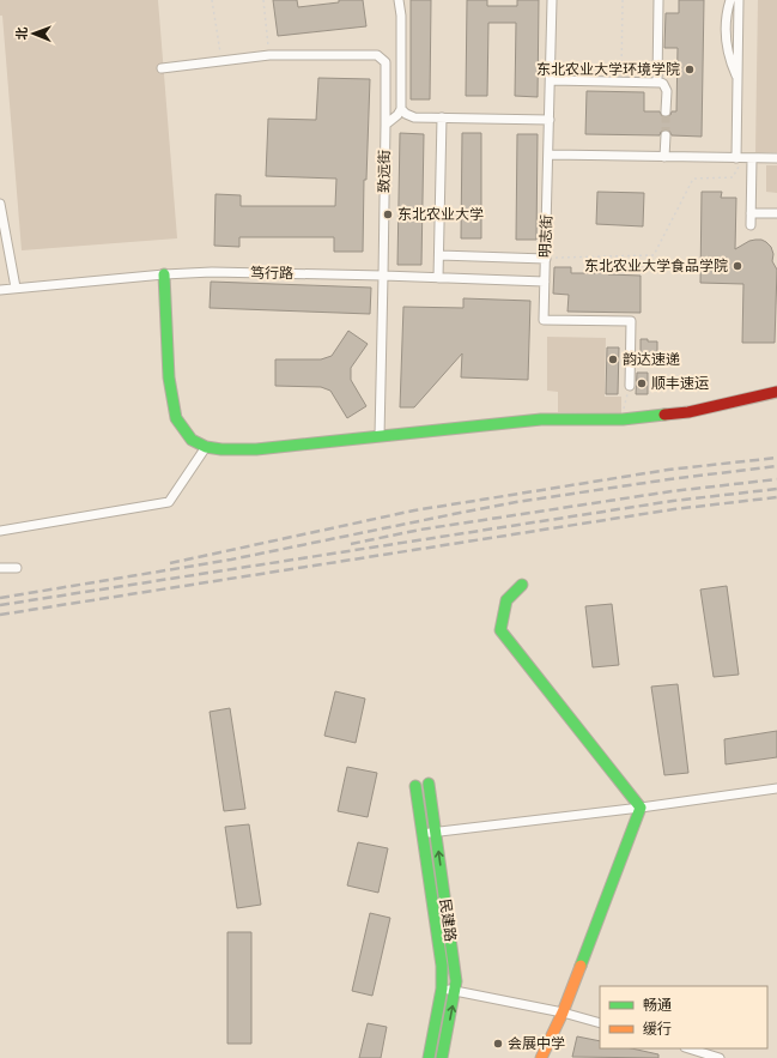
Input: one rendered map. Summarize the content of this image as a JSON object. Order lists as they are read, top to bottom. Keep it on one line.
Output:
{"streets":{"street":["致远街","明志街","笃行路","民建路"]},"crossings":[["致远街","笃行路"],["明志街","笃行路"]],"places":["东北农业大学环境学院","东北农业大学","东北农业大学食品学院","韵达速递","顺丰速运","会展中学"],"legend":["畅通","缓行"],"north":"left"}
